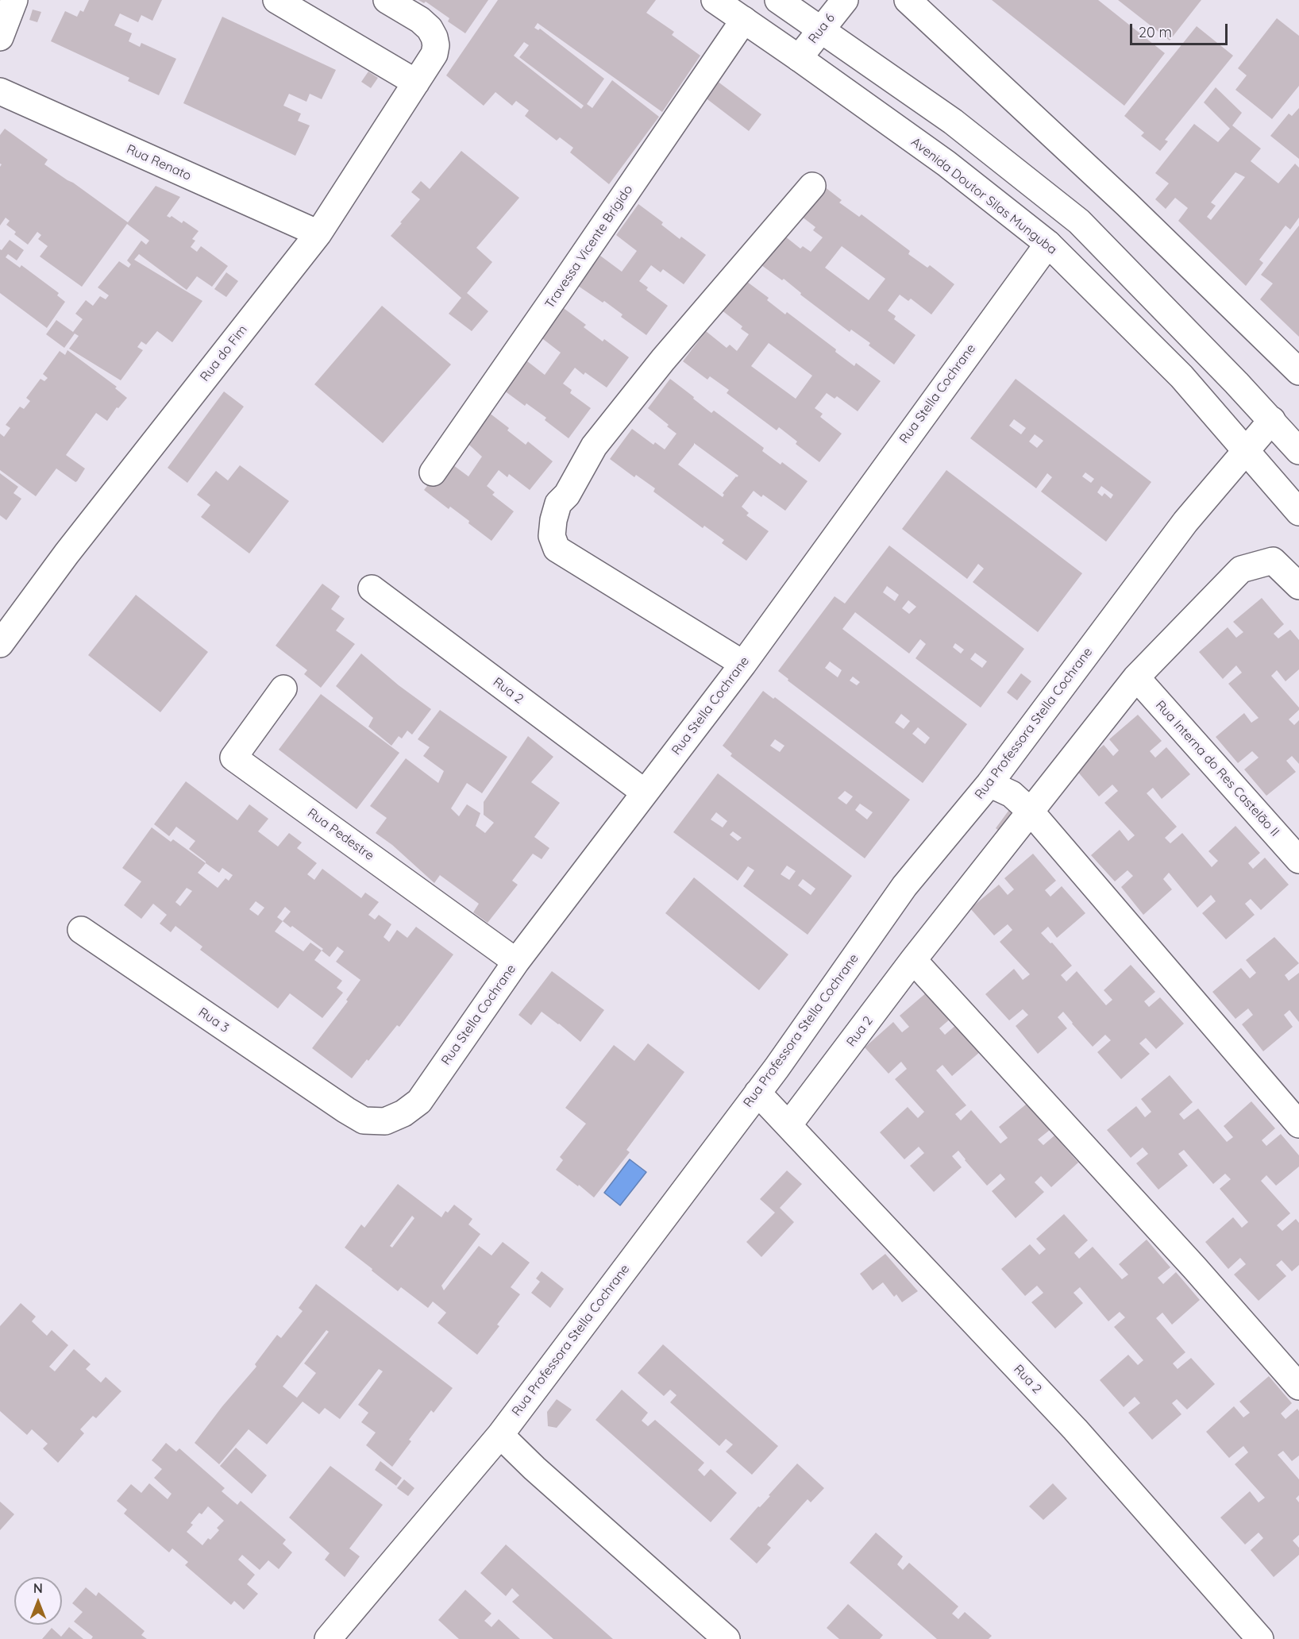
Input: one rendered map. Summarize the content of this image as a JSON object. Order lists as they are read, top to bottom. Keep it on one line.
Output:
{"streets":{"street":["Rua 6","Rua Renato","Avenida Doutor Silas Munguba","Travessa Vicente Brígido","Rua do Fim","Rua Stella Cochrane","Rua 2","Rua Professora Stella Cochrane","Rua Interna do Res Castelão II","Rua Pedestre","Rua 3"]},"crossings":[["Rua 6","Avenida Doutor Silas Munguba"],["Rua Renato","Rua do Fim"],["Avenida Doutor Silas Munguba","Travessa Vicente Brígido"],["Avenida Doutor Silas Munguba","Rua Stella Cochrane"],["Avenida Doutor Silas Munguba","Rua Professora Stella Cochrane"],["Rua Stella Cochrane","Rua 2"],["Rua Stella Cochrane","Rua Pedestre"],["Rua Stella Cochrane","Rua 3"],["Rua 2","Rua Professora Stella Cochrane"]],"scale_bar":"20 m","north":"top"}
